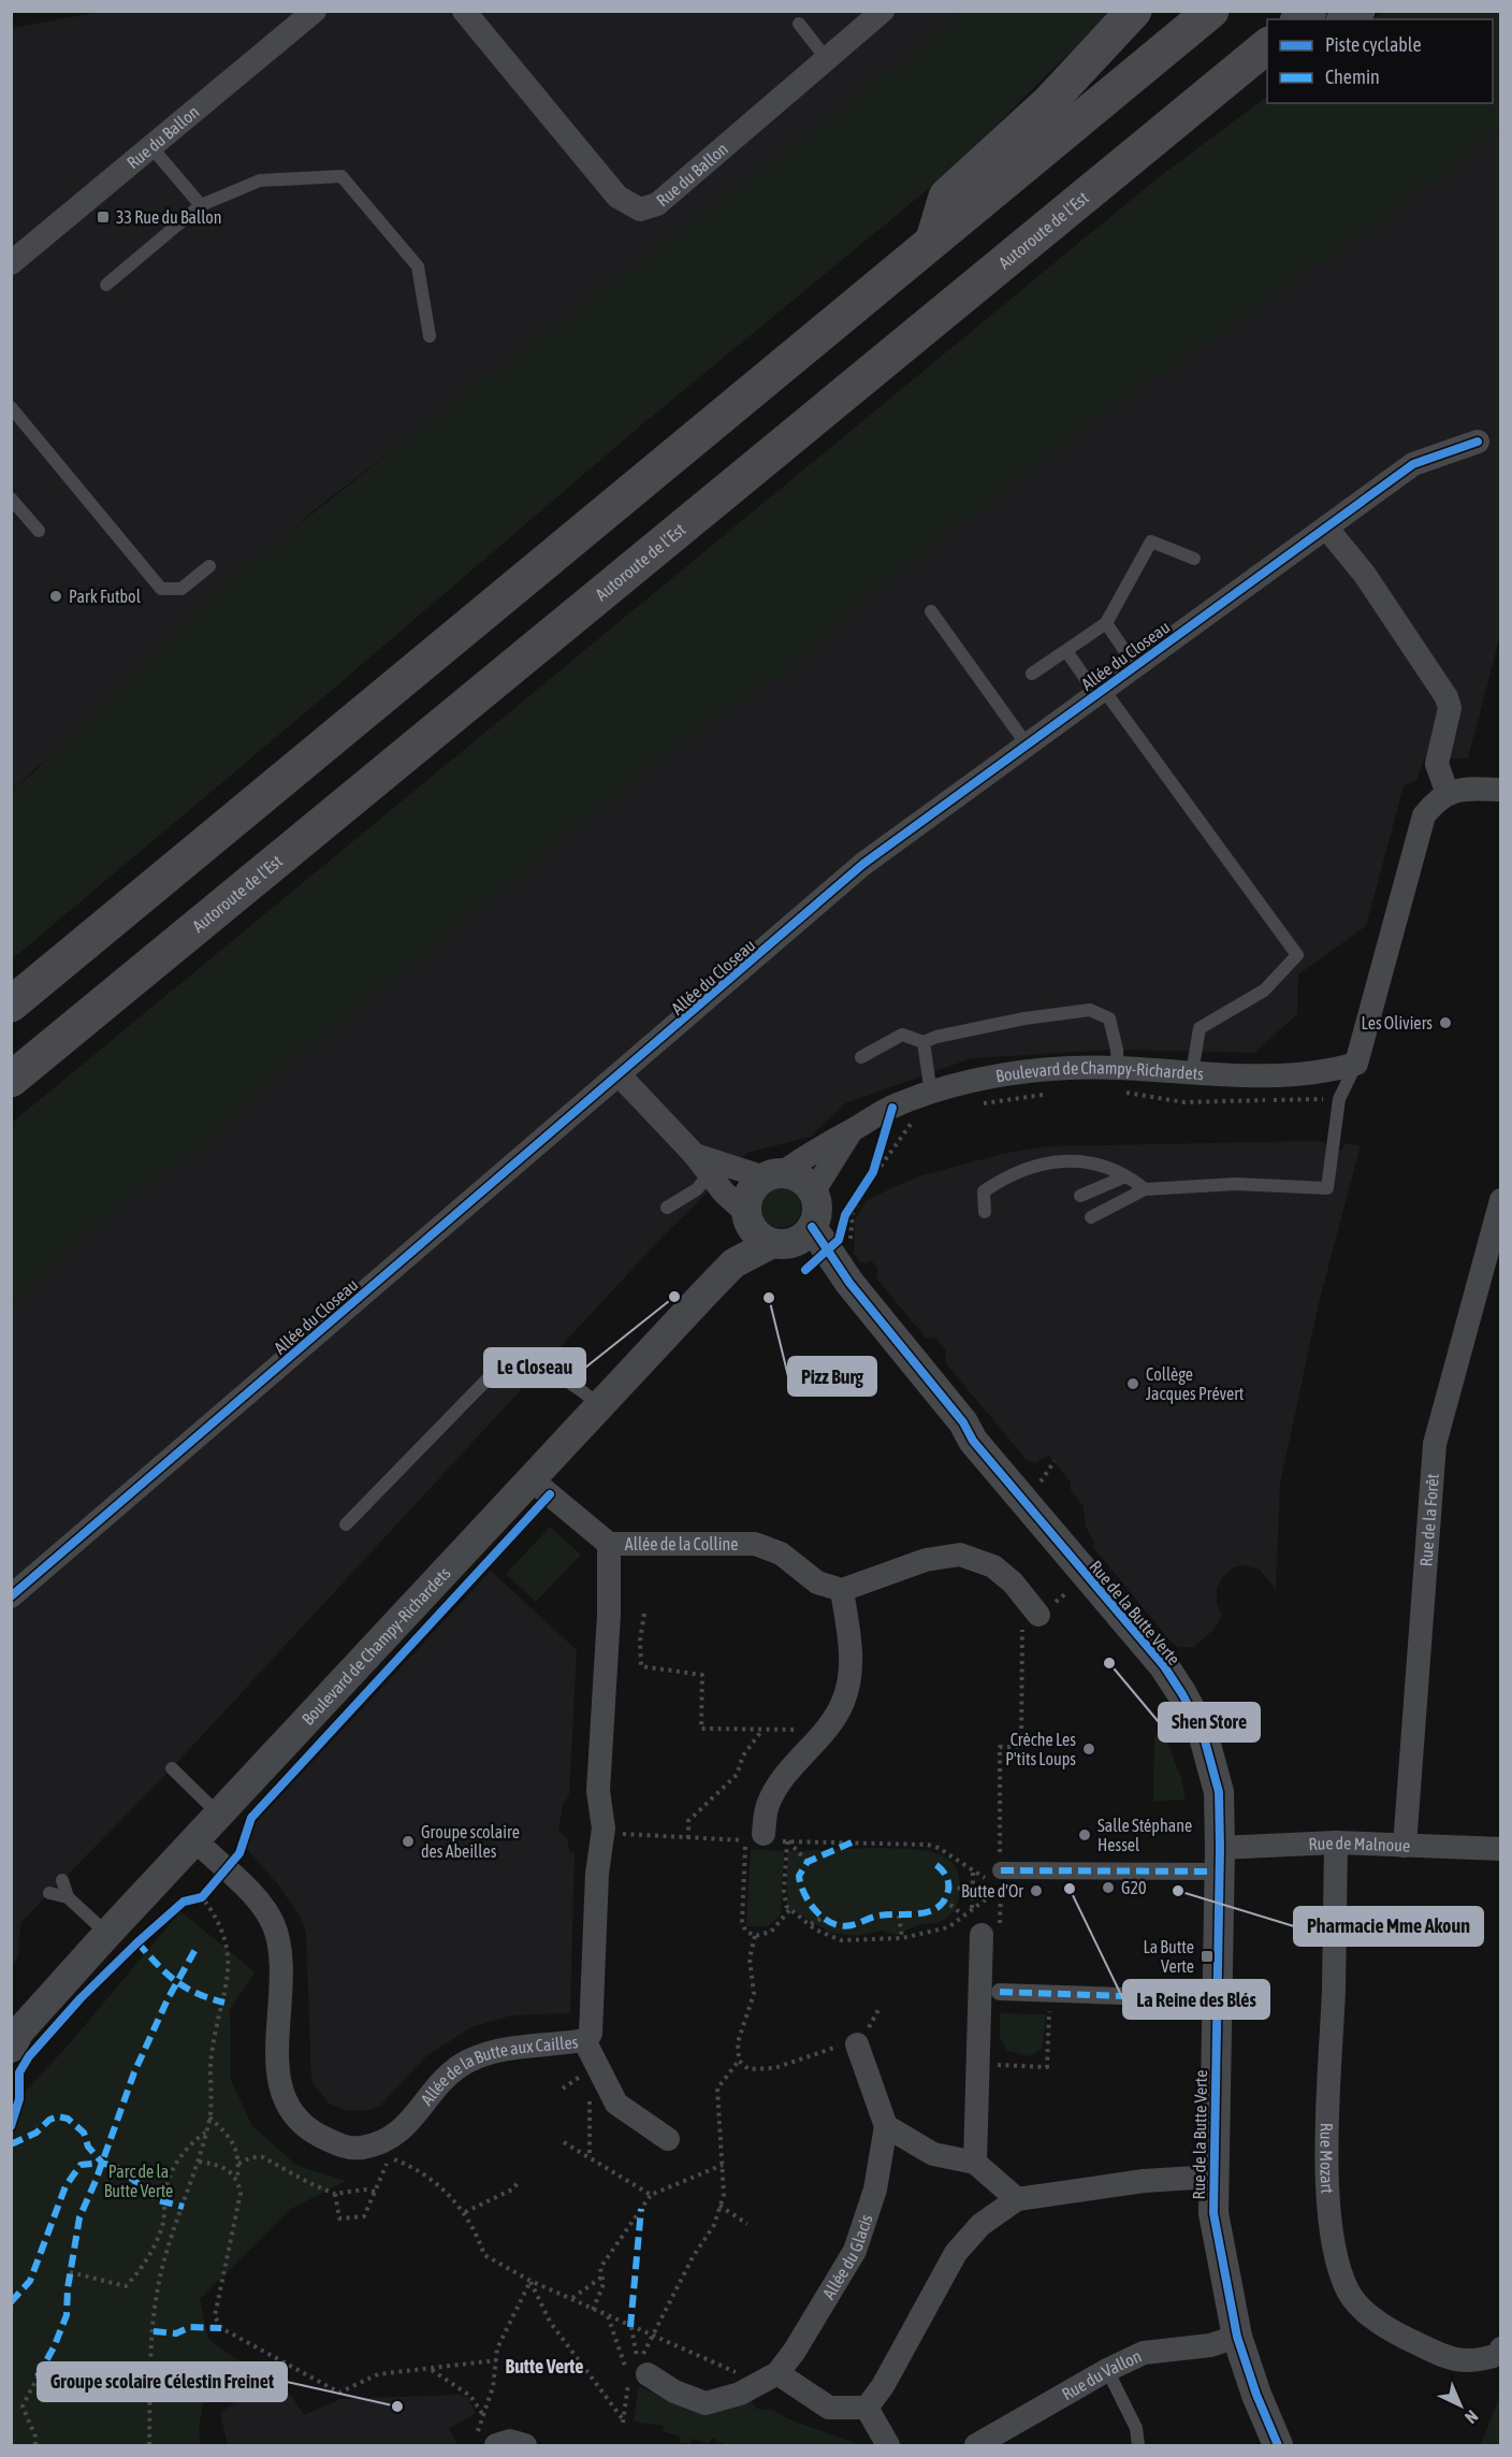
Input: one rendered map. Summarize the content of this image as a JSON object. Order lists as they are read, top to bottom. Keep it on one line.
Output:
{"streets":{"highway":["Autoroute de l’Est"],"street":["Rue du Ballon","Allée du Closeau","Boulevard de Champy-Richardets","Rue de la Forêt","Allée de la Colline","Rue de la Butte Verte","Rue de Malnoue","Allée de la Butte aux Cailles","Rue Mozart","Allée du Glacis","Rue du Vallon"]},"crossings":[["Boulevard de Champy-Richardets","Allée de la Colline"],["Boulevard de Champy-Richardets","Rue de la Butte Verte"],["Boulevard de Champy-Richardets","Allée de la Butte aux Cailles"],["Rue de la Forêt","Rue de Malnoue"],["Allée de la Colline","Allée de la Butte aux Cailles"],["Rue de la Butte Verte","Rue de Malnoue"],["Rue de la Butte Verte","Rue du Vallon"],["Rue de Malnoue","Rue Mozart"]],"districts":["Butte Verte"],"parks":["Parc de la Butte Verte"],"places":{"transit":["33 Rue du Ballon","La Butte Verte"],"other":["Park Futbol","Les Oliviers","Le Closeau","Pizz Burg","Collège Jacques Prévert","Shen Store","Crèche Les P'tits Loups","Salle Stéphane Hessel","Groupe scolaire des Abeilles","G20","La Reine des Blés","Butte d'Or","Pharmacie Mme Akoun","Groupe scolaire Célestin Freinet"]},"legend":["Piste cyclable","Chemin"],"north":"bottom right"}
